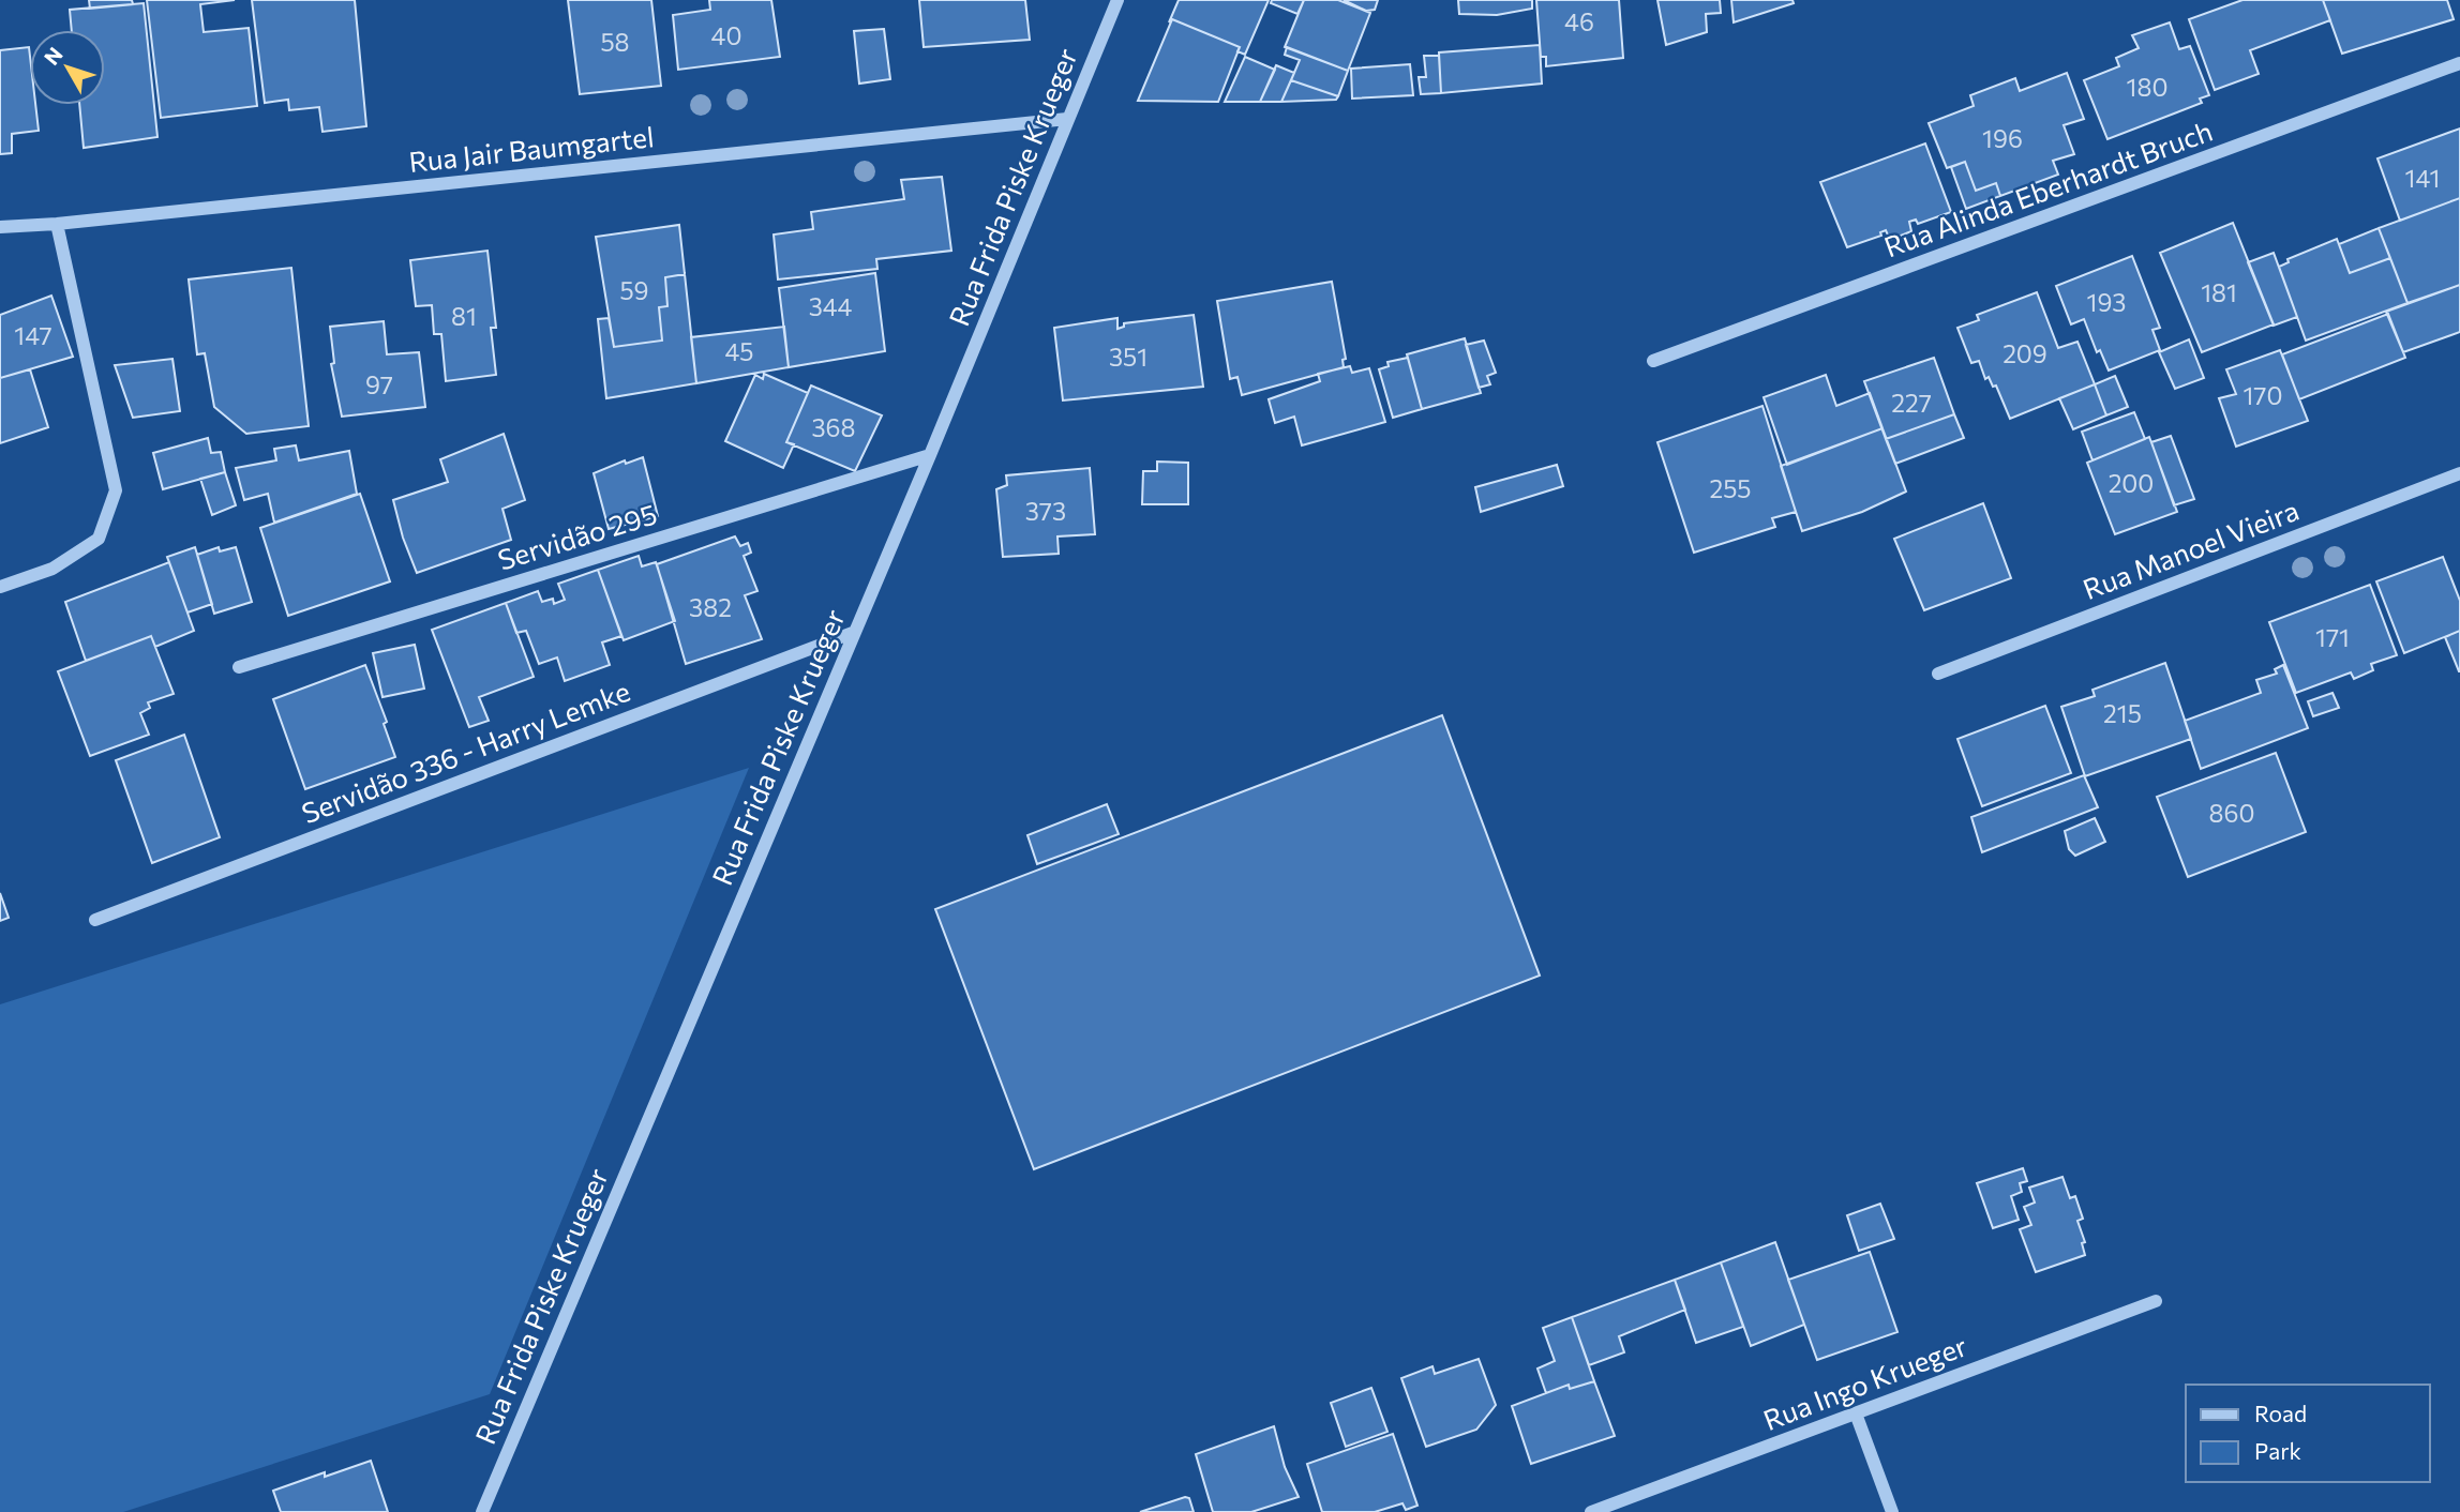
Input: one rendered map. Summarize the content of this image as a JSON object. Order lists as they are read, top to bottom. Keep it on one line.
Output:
{"streets":{"street":["Rua Jair Baumgartel","Rua Frida Piske Krueger","Rua Alinda Eberhardt Bruch","Servidão 295","Rua Manoel Vieira","Servidão 336 - Harry Lemke","Rua Ingo Krueger"]},"crossings":[["Rua Jair Baumgartel","Rua Frida Piske Krueger"],["Rua Frida Piske Krueger","Servidão 295"],["Rua Frida Piske Krueger","Servidão 336 - Harry Lemke"]],"house_numbers":["46","40","58","180","196","141","59","181","193","344","81","147","45","209","351","97","170","227","368","200","255","373","382","171","215","860"],"legend":["Road","Park"],"north":"top left"}
